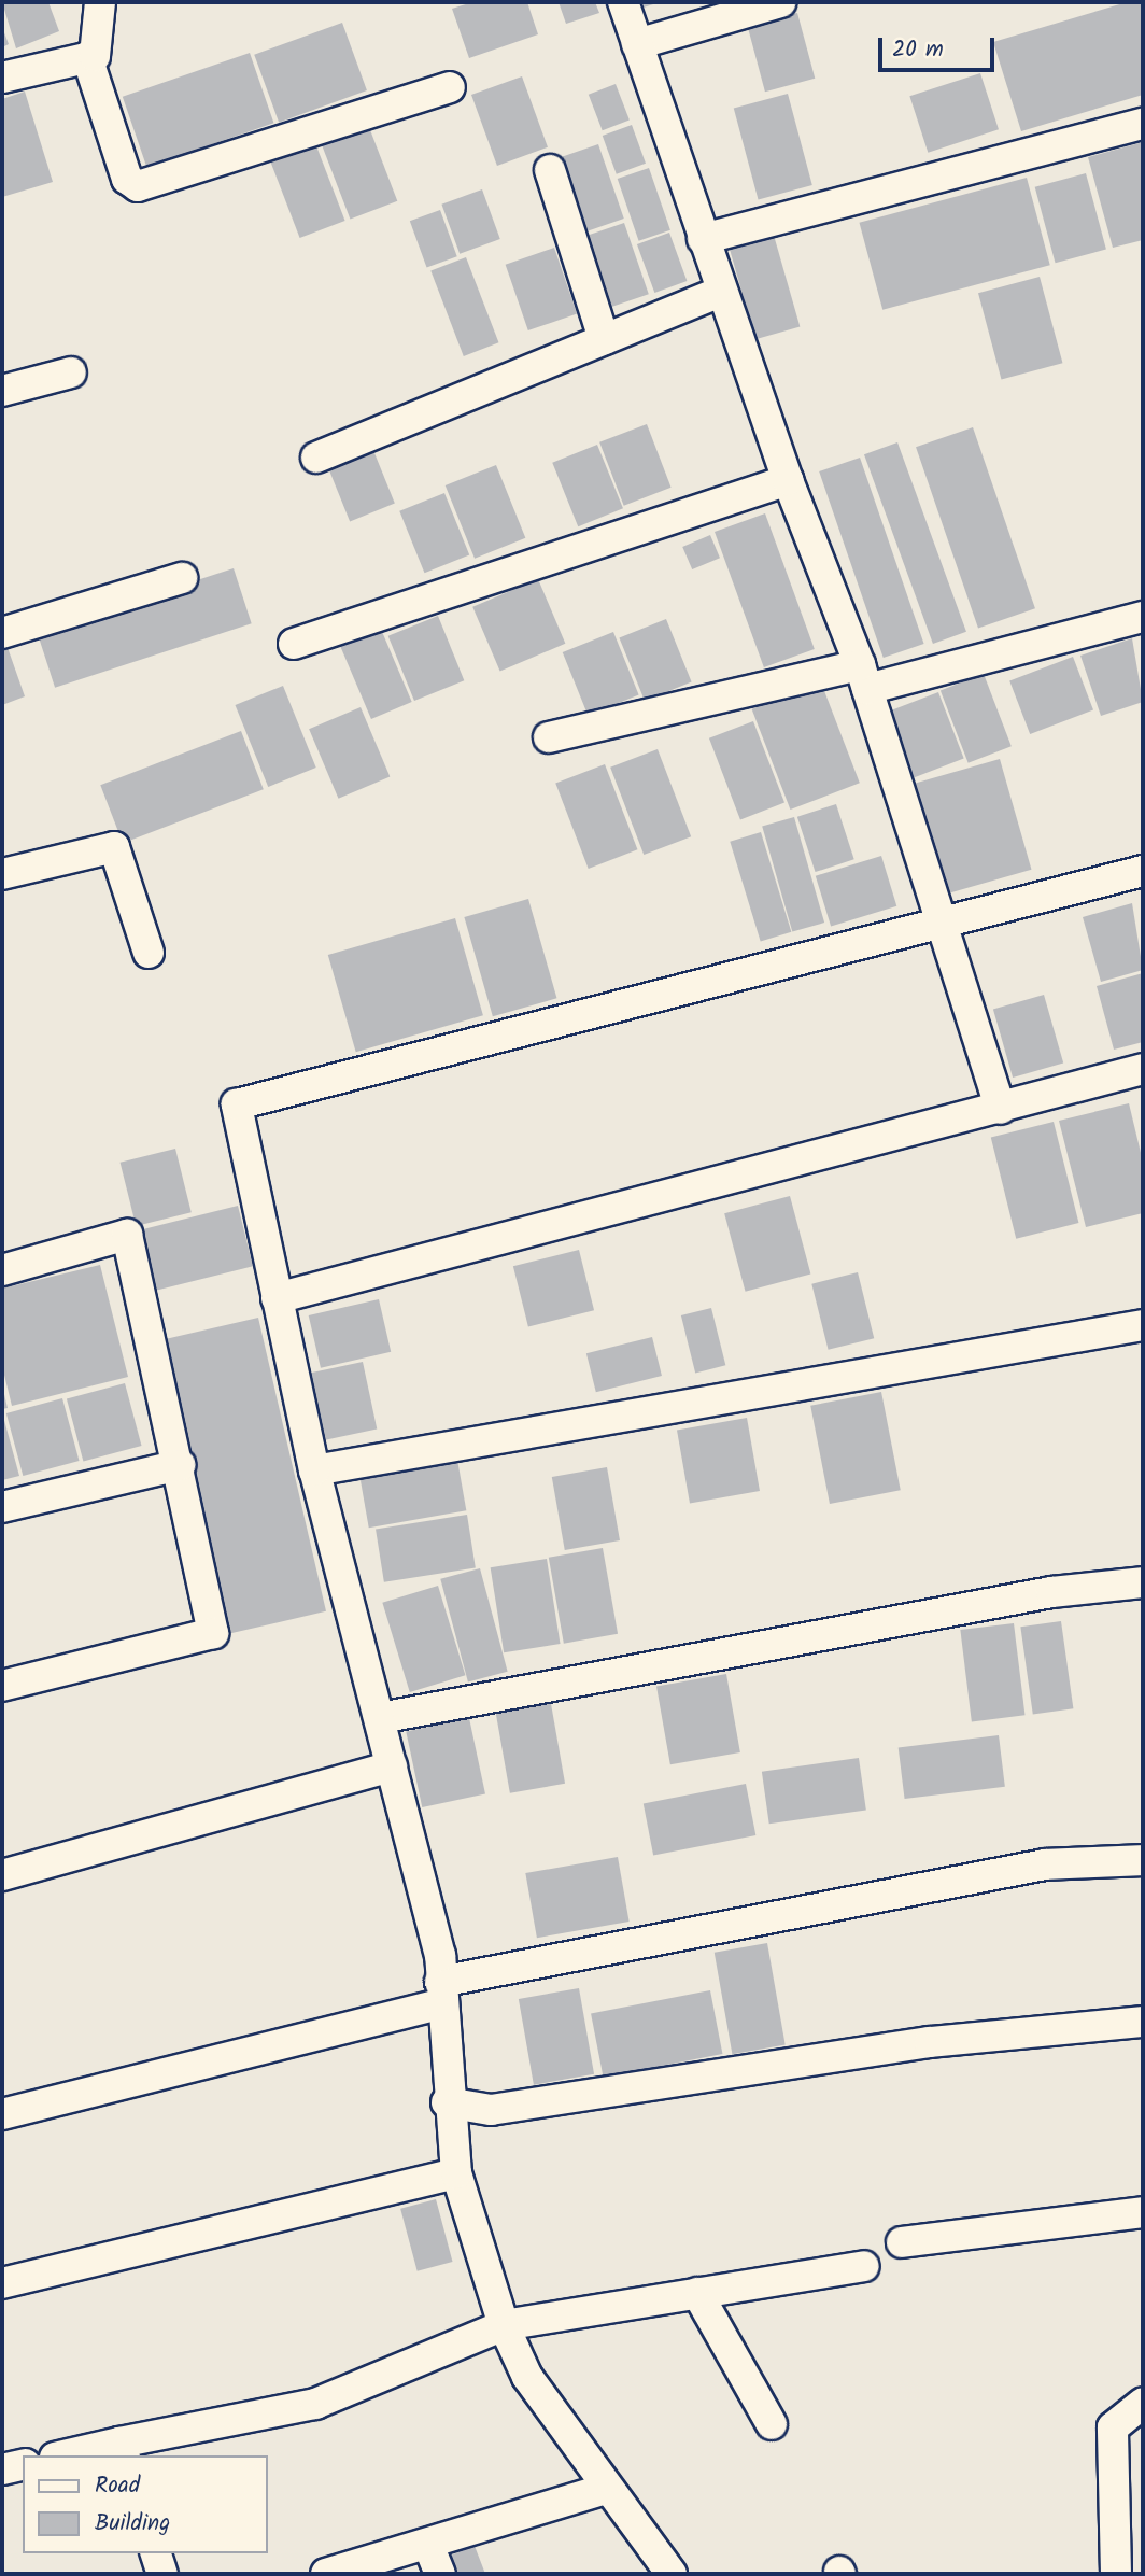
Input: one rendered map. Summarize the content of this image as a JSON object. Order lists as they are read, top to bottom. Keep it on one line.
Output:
{"legend":["Road","Building"],"scale_bar":"20 m"}
